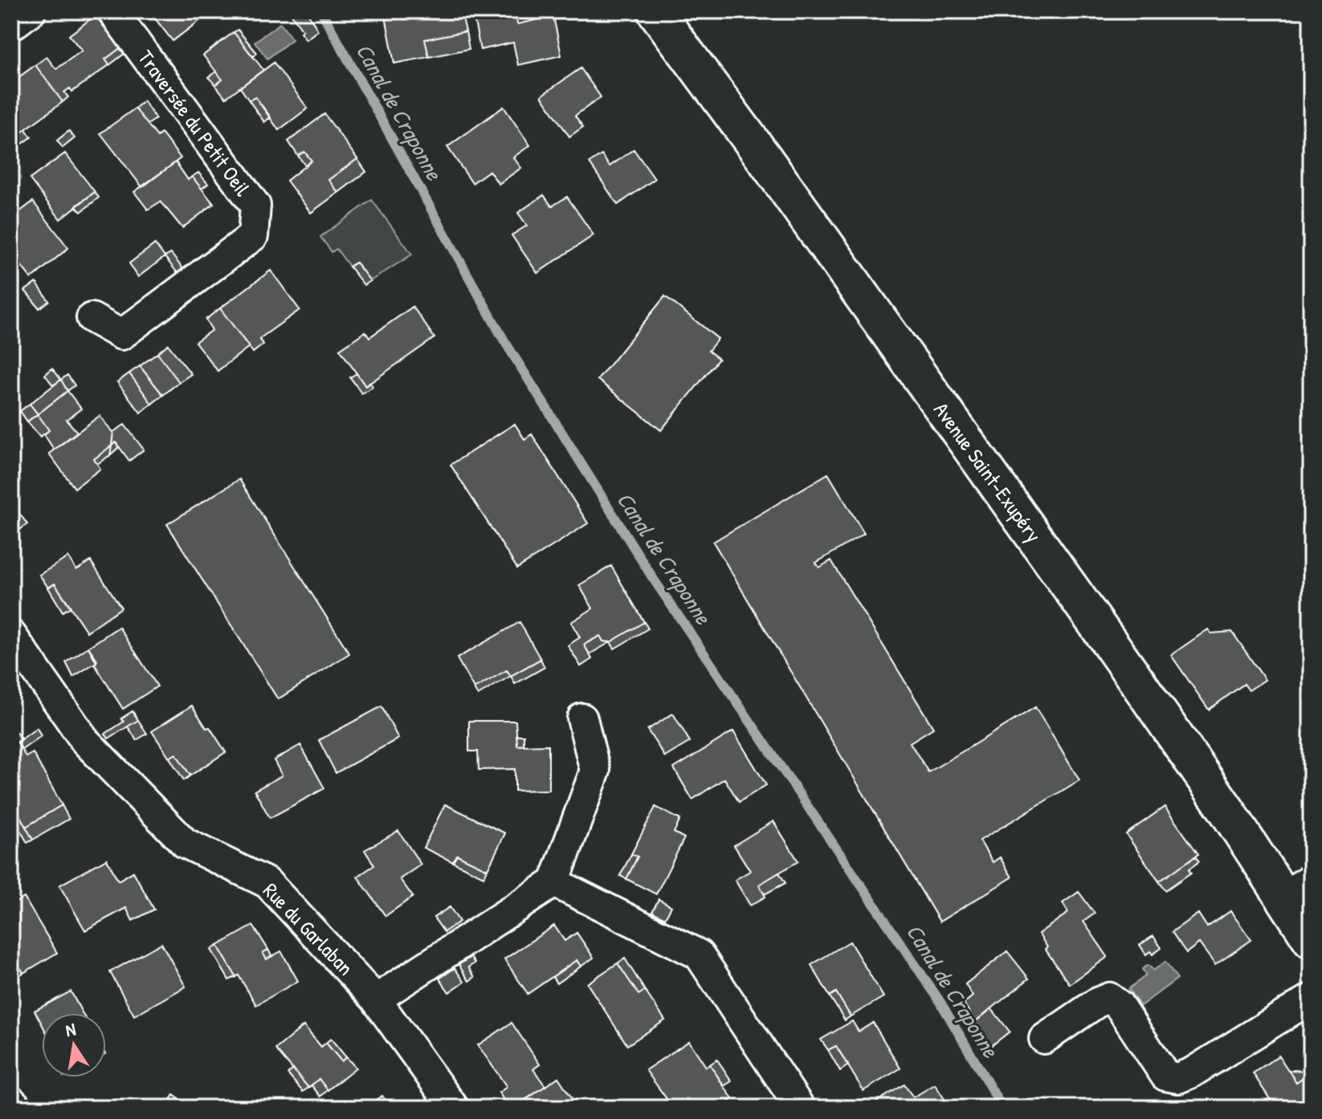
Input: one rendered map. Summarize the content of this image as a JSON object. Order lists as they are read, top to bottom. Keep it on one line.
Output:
{"streets":{"main road":["Avenue Saint-Exupéry"],"street":["Traversée du Petit Oeil","Rue du Garlaban"]},"water":["Canal de Craponne"],"north":"top"}
